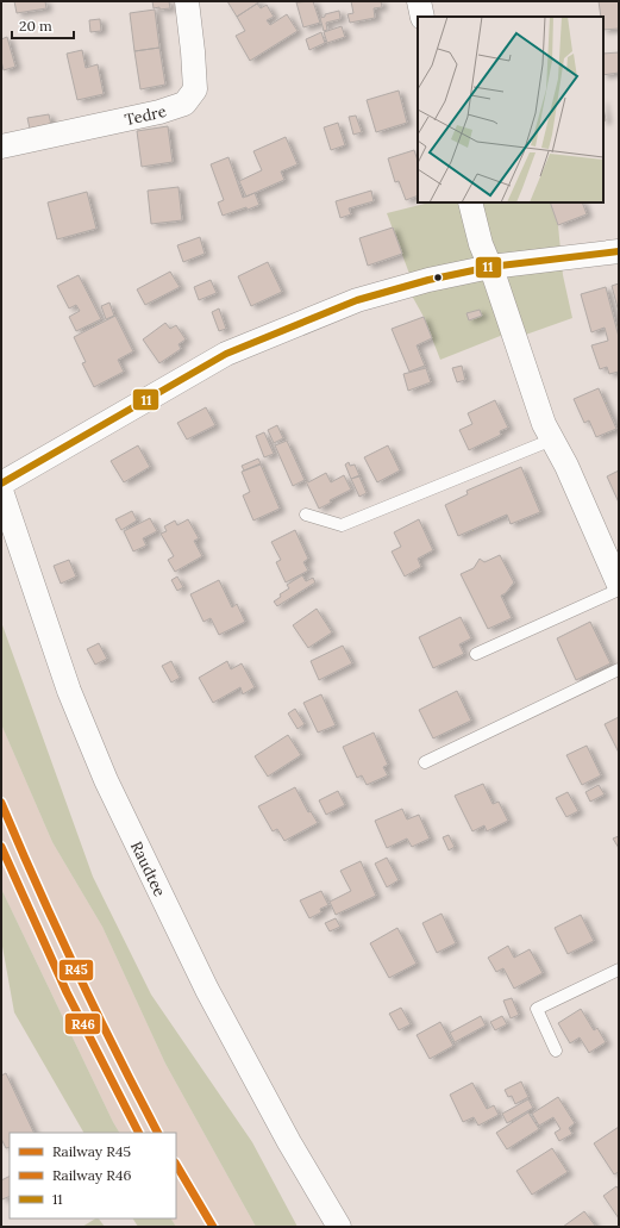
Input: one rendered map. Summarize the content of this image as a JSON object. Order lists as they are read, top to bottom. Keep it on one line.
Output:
{"streets":{"street":["Tedre","Raudtee"]},"lines":["transit line 11","rail line R45","rail line R46"],"legend":["Railway R45","Railway R46","11"],"scale_bar":"20 m"}
